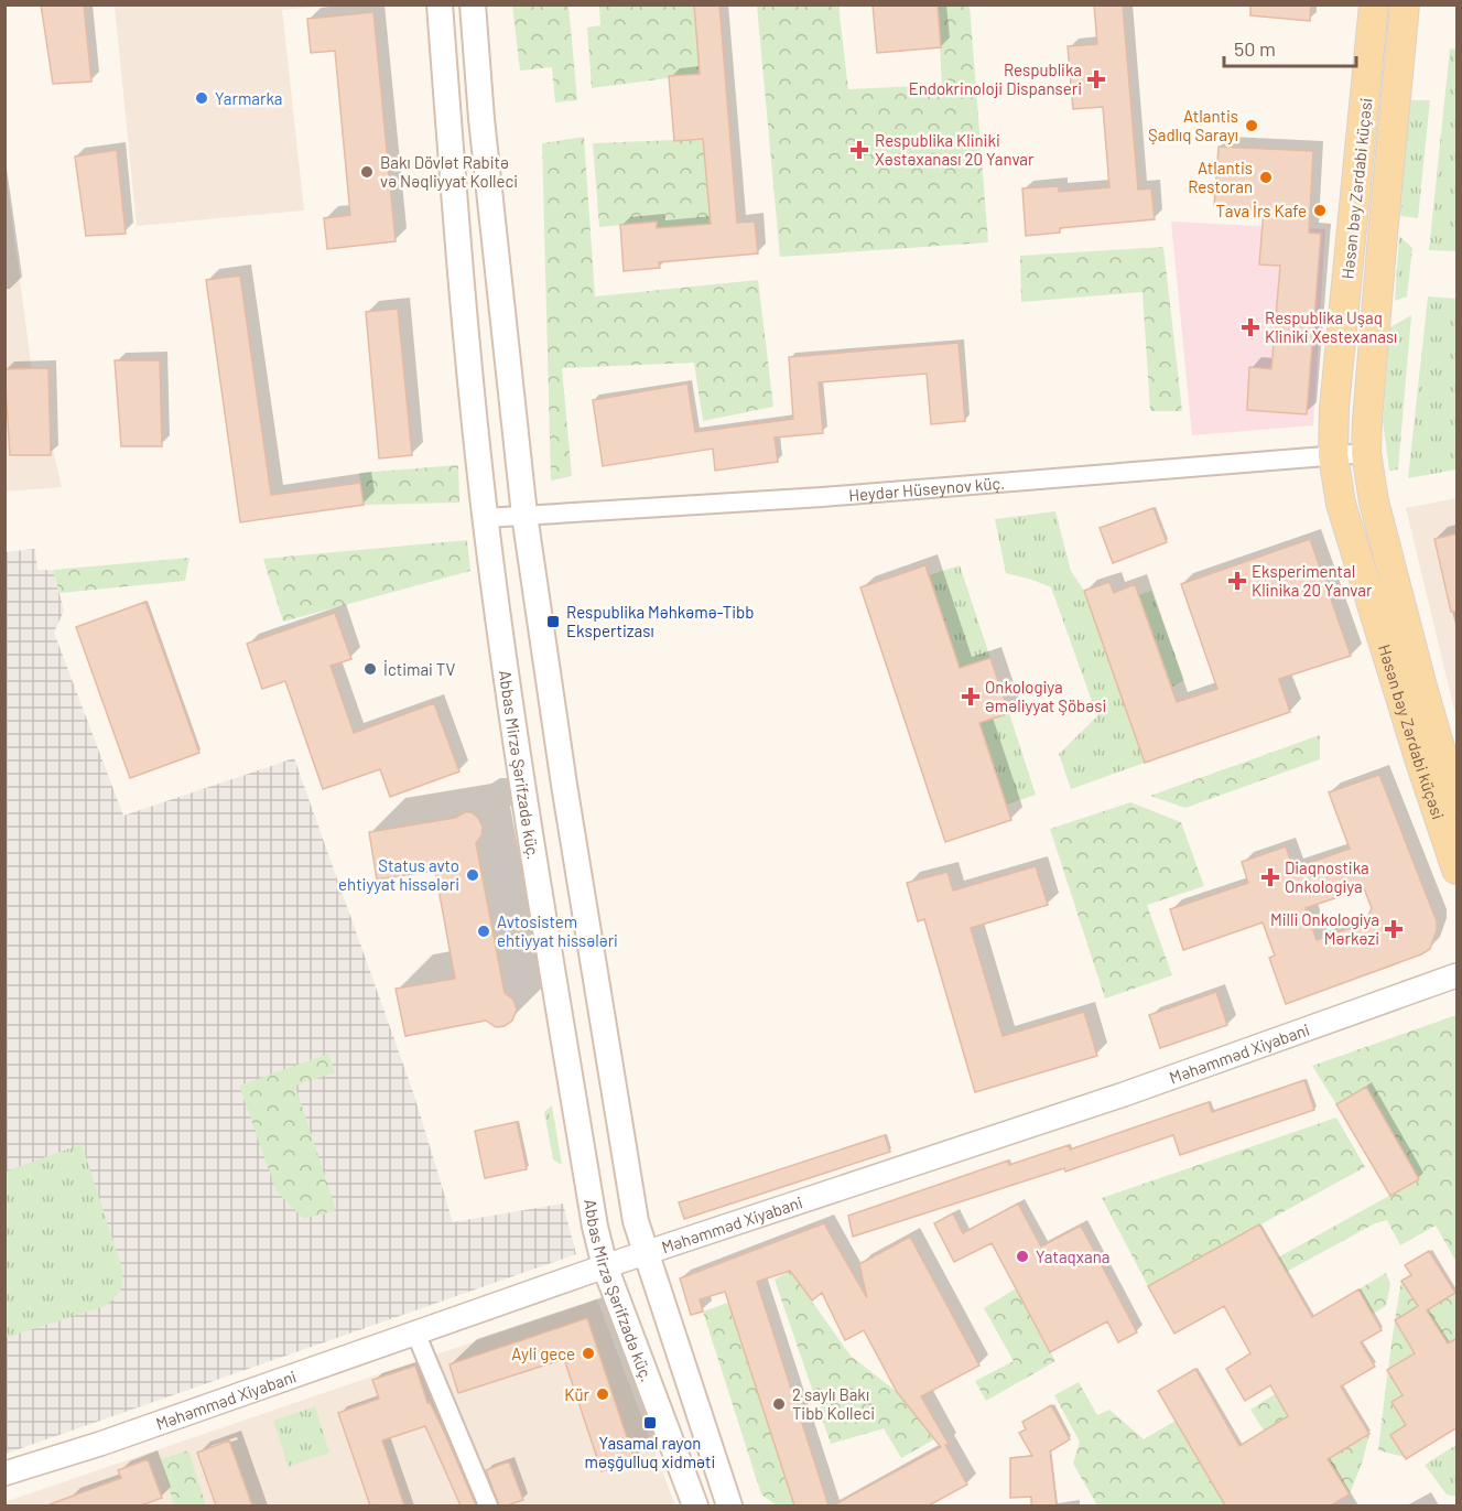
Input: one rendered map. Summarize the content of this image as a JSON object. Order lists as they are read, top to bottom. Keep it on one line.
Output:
{"streets":{"main road":["Həsən bəy Zərdabi küçəsi","Abbas Mirzə Şərifzadə küç."],"street":["Heydər Hüseynov küç.","Məhəmməd Xiyabani"]},"crossings":[["Həsən bəy Zərdabi küçəsi","Heydər Hüseynov küç."],["Heydər Hüseynov küç.","Abbas Mirzə Şərifzadə küç."],["Abbas Mirzə Şərifzadə küç.","Məhəmməd Xiyabani"]],"places":{"health":["Respublika Endokrinoloji Dispanseri","Respublika Kliniki Xəstəxanası 20 Yanvar","Respublika Uşaq Kliniki Xestexanası","Eksperimental Klinika 20 Yanvar","Onkologiya Əməliyyat Şöbəsi","Diaqnostika Onkologiya","Milli Onkologiya Mərkəzi"],"other":["Yarmarka","Atlantis Şadlıq Sarayı","Bakı Dövlət Rabitə və Nəqliyyat Kolleci","Atlantis Restoran","Tava İrs Kafe","İctimai TV","Status avto ehtiyyat hissələri","Avtosistem ehtiyyat hissələri","Yataqxana","Ayli gece","Kür","2 saylı Bakı Tibb Kolleci"],"transit":["Respublika Məhkəmə-Tibb Ekspertizası","Yasamal rayon məşğulluq xidməti"]},"scale_bar":"50 m"}
